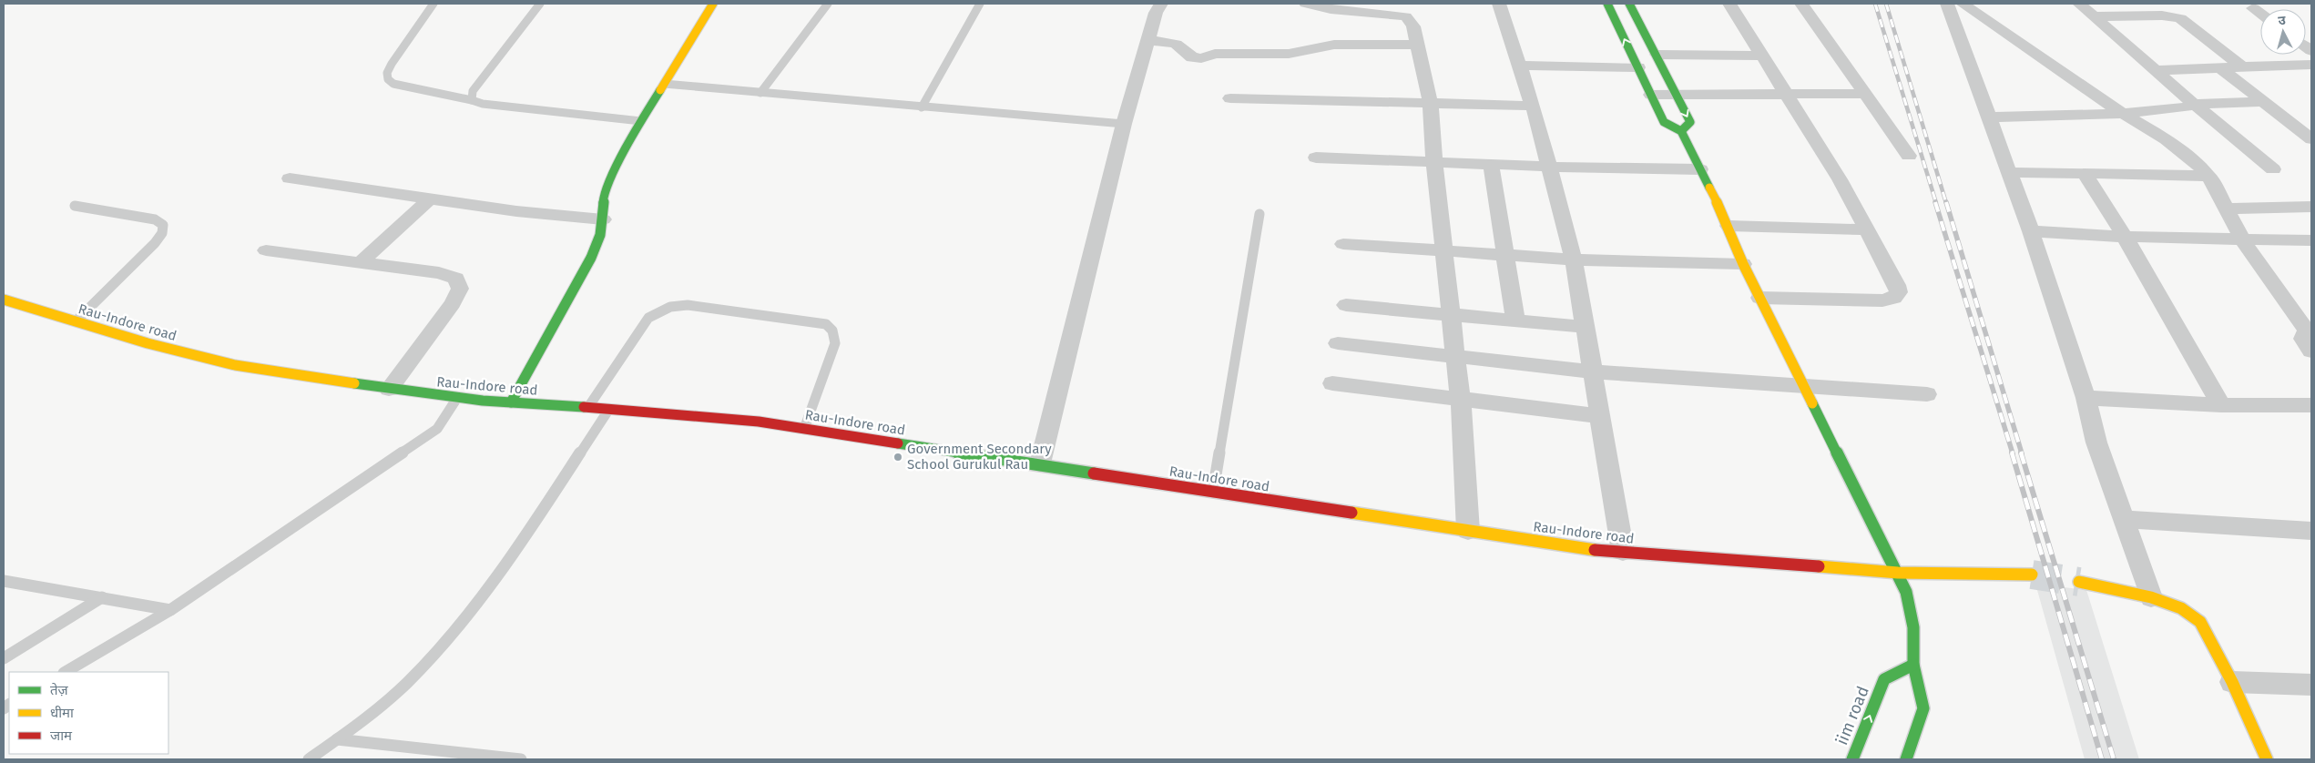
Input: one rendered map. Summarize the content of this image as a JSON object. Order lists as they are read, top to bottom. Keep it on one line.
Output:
{"streets":{"street":["Rau-Indore road","iim road"]},"one_way":["iim road"],"places":["Government Secondary School Gurukul Rau"],"legend":["तेज़","धीमा","जाम"],"north":"top"}
